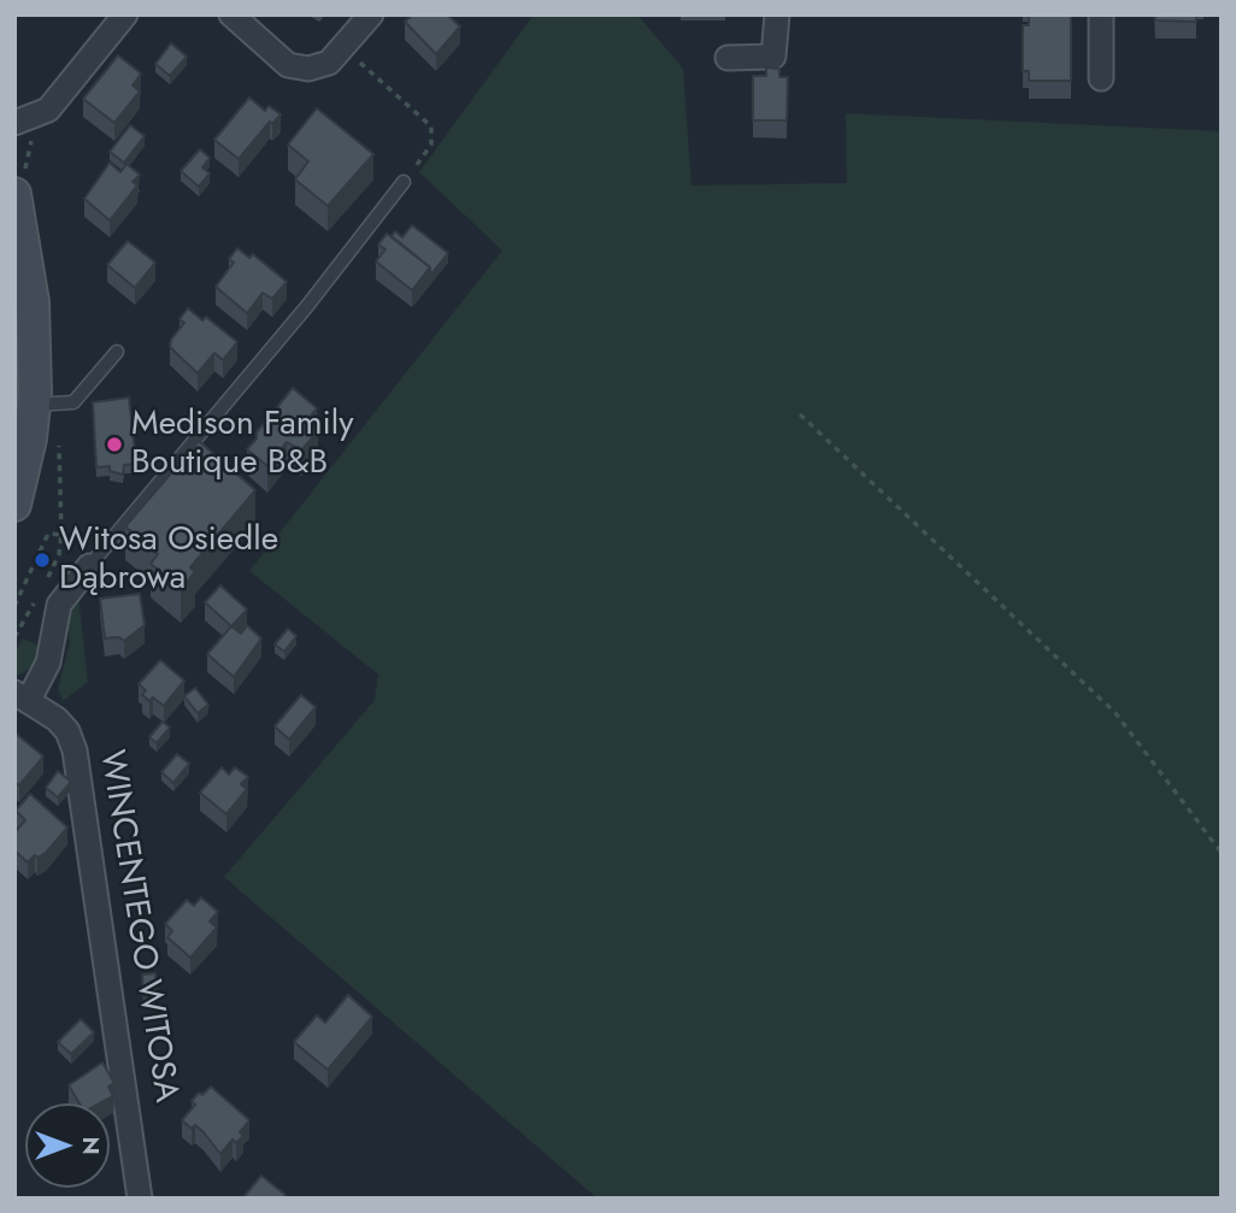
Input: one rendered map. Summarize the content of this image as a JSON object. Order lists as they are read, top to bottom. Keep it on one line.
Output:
{"streets":{"street":["WINCENTEGO WITOSA"]},"places":["Medison Family Boutique B&B","Witosa Osiedle Dąbrowa"],"north":"right"}
